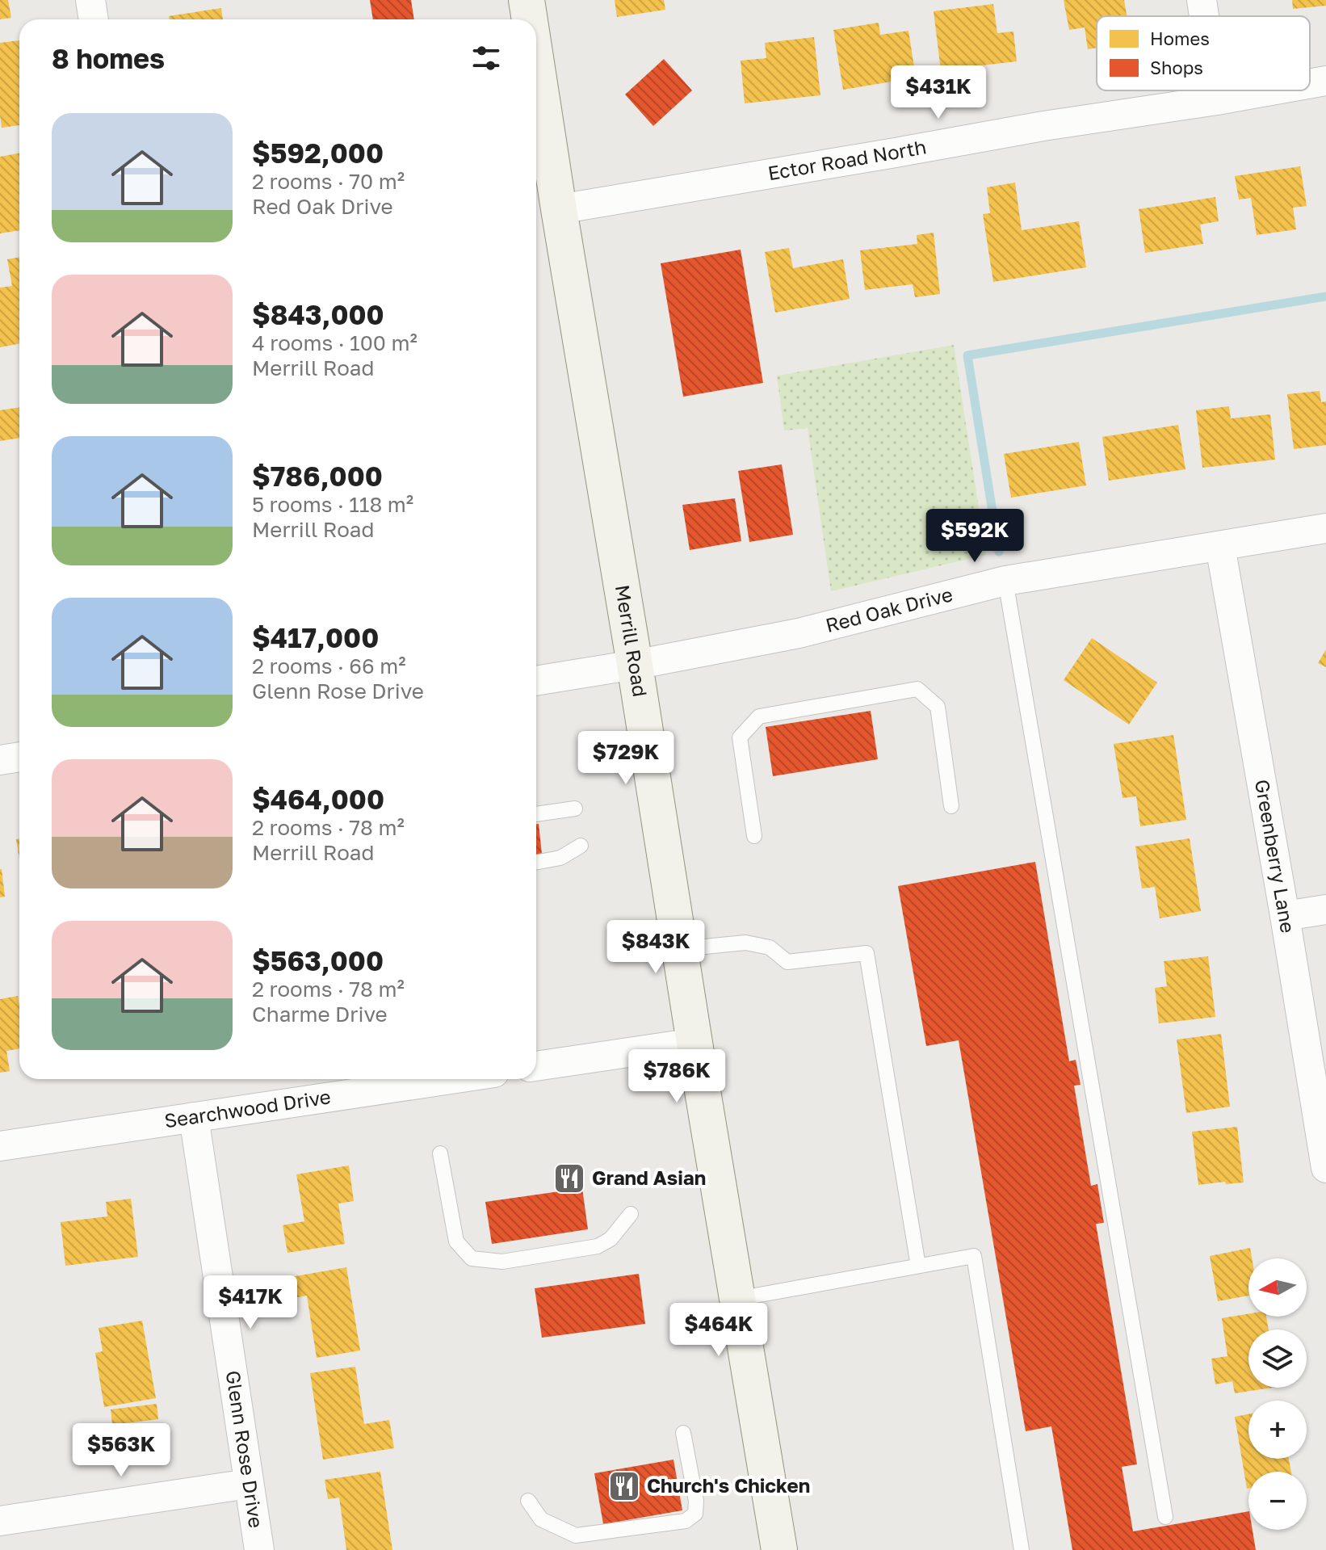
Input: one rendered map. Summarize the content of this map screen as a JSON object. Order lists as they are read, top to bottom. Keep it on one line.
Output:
{"streets":{"main road":["Merrill Road"],"street":["Ector Road North","Red Oak Drive","Greenberry Lane","Searchwood Drive","Glenn Rose Drive"]},"crossings":[["Ector Road North","Merrill Road"],["Red Oak Drive","Merrill Road"],["Red Oak Drive","Greenberry Lane"],["Searchwood Drive","Glenn Rose Drive"]],"places":{"restaurant":["Grand Asian","Church's Chicken"]},"legend":["Homes","Shops"],"north":"left","page":{"heading":"8 homes","price":["$431K","$592K","$729K","$843K","$786K","$417K","$464K","$563K"],"list":[{"name":"$592,000","note":"2 rooms · 70 m² · Red Oak Drive"},{"name":"$843,000","note":"4 rooms · 100 m² · Merrill Road"},{"name":"$786,000","note":"5 rooms · 118 m² · Merrill Road"},{"name":"$417,000","note":"2 rooms · 66 m² · Glenn Rose Drive"},{"name":"$464,000","note":"2 rooms · 78 m² · Merrill Road"},{"name":"$563,000","note":"2 rooms · 78 m² · Charme Drive"}],"map_buttons":["+","−"]}}
